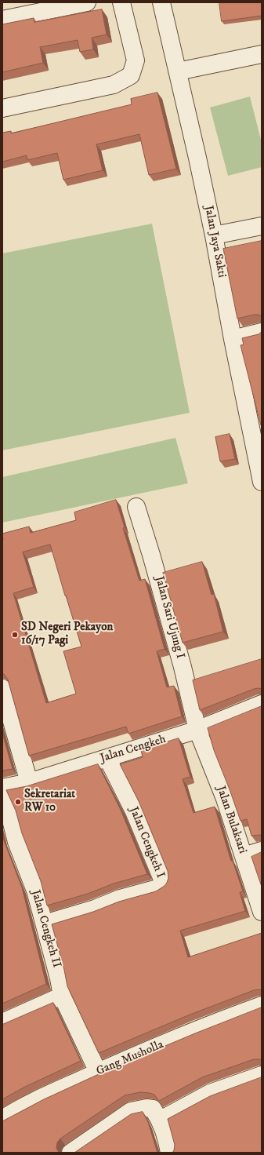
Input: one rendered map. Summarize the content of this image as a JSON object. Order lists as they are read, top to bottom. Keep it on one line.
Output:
{"streets":{"street":["Jalan Jaya Sakti","Jalan Sari Ujung I","Jalan Cengkeh","Jalan Bulaksari","Jalan Cengkeh I","Jalan Cengkeh II","Gang Musholla"]},"crossings":[["Jalan Sari Ujung I","Jalan Cengkeh"],["Jalan Sari Ujung I","Jalan Bulaksari"],["Jalan Cengkeh","Jalan Bulaksari"],["Jalan Cengkeh","Jalan Cengkeh I"],["Jalan Cengkeh I","Jalan Cengkeh II"],["Jalan Cengkeh II","Gang Musholla"]],"places":["SD Negeri Pekayon 16/17 Pagi","Sekretariat RW 10"]}
